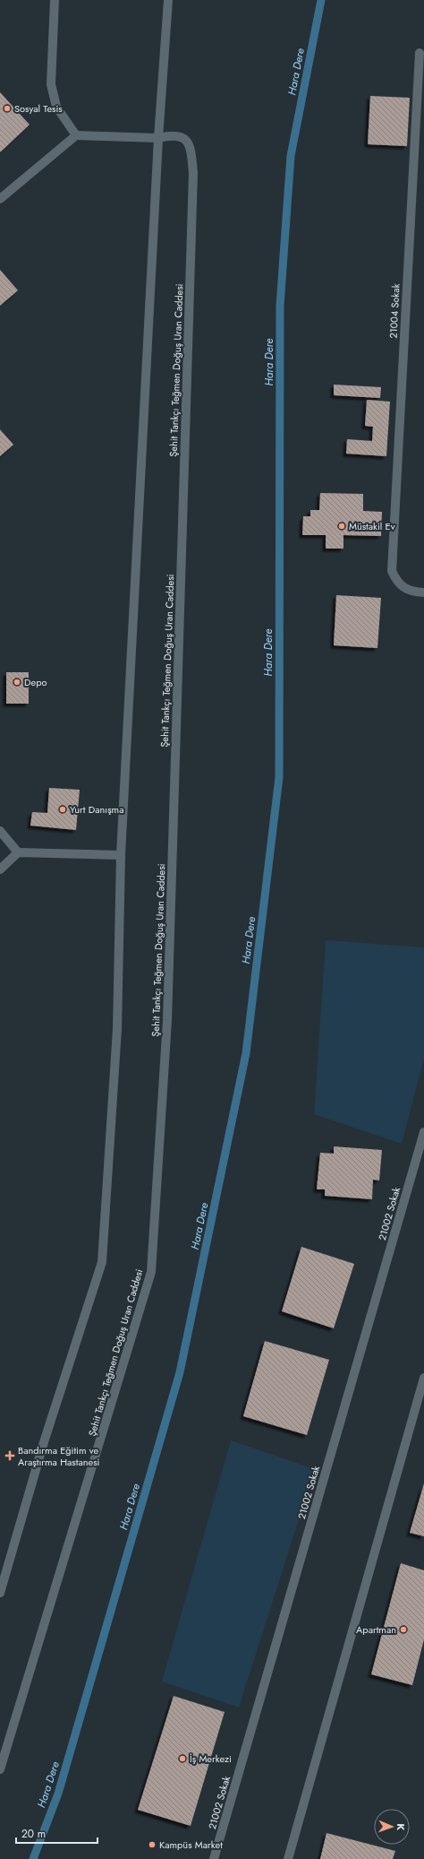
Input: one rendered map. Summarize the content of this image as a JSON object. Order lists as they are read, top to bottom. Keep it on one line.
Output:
{"streets":{"street":["21004 Sokak","Şehit Tankçı Teğmen Doğuş Uran Caddesi","21002 Sokak"]},"water":["Hara Dere"],"places":{"other":["Sosyal Tesis","Müstakil Ev","Depo","Yurt Danışma","Apartman","İş Merkezi","Kampüs Market"],"health":["Bandırma Eğitim ve Araştırma Hastanesi"]},"scale_bar":"20 m","north":"right"}
